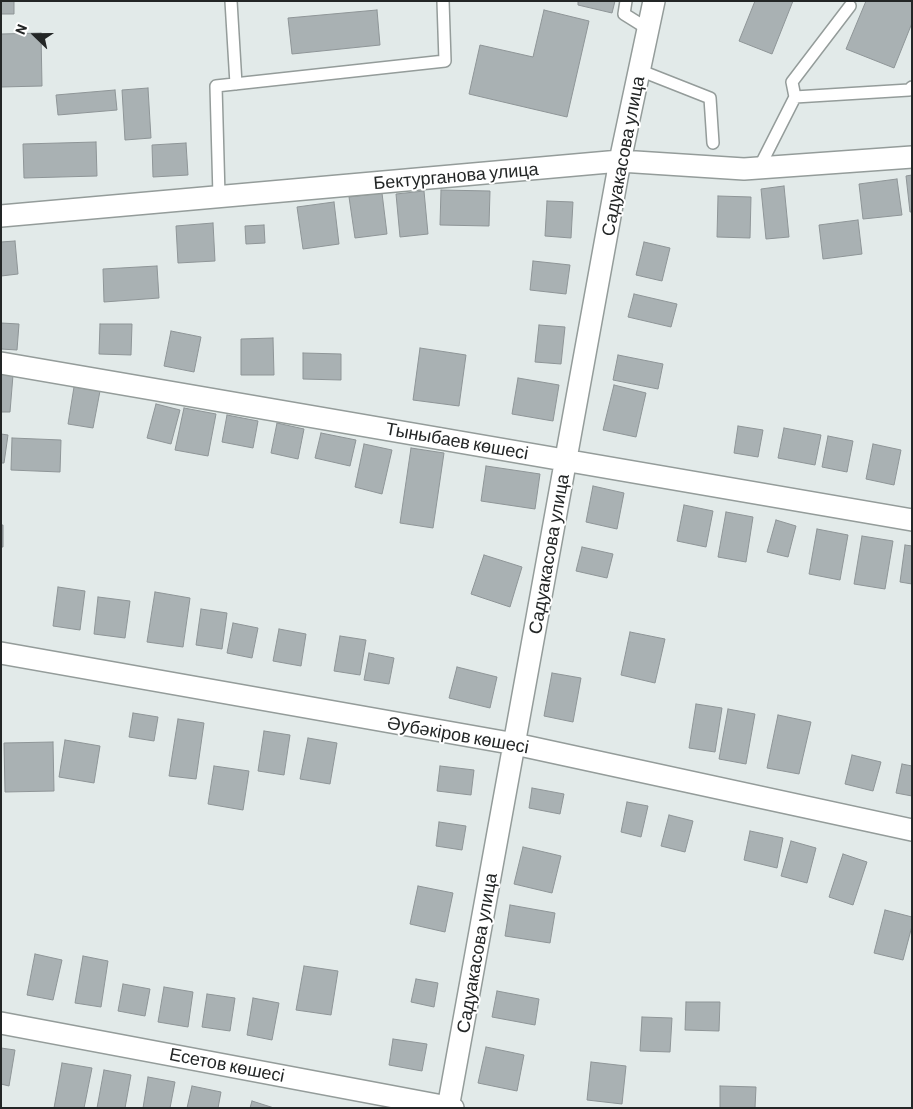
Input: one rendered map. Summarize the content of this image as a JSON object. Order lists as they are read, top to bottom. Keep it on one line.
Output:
{"streets":{"street":["Садуакасова улица","Бектурганова улица","Тыныбаев көшесі","Әубәкіров көшесі","Есетов көшесі"]},"crossings":[["Садуакасова улица","Бектурганова улица"],["Садуакасова улица","Тыныбаев көшесі"],["Садуакасова улица","Әубәкіров көшесі"],["Садуакасова улица","Есетов көшесі"]],"north":"left"}
